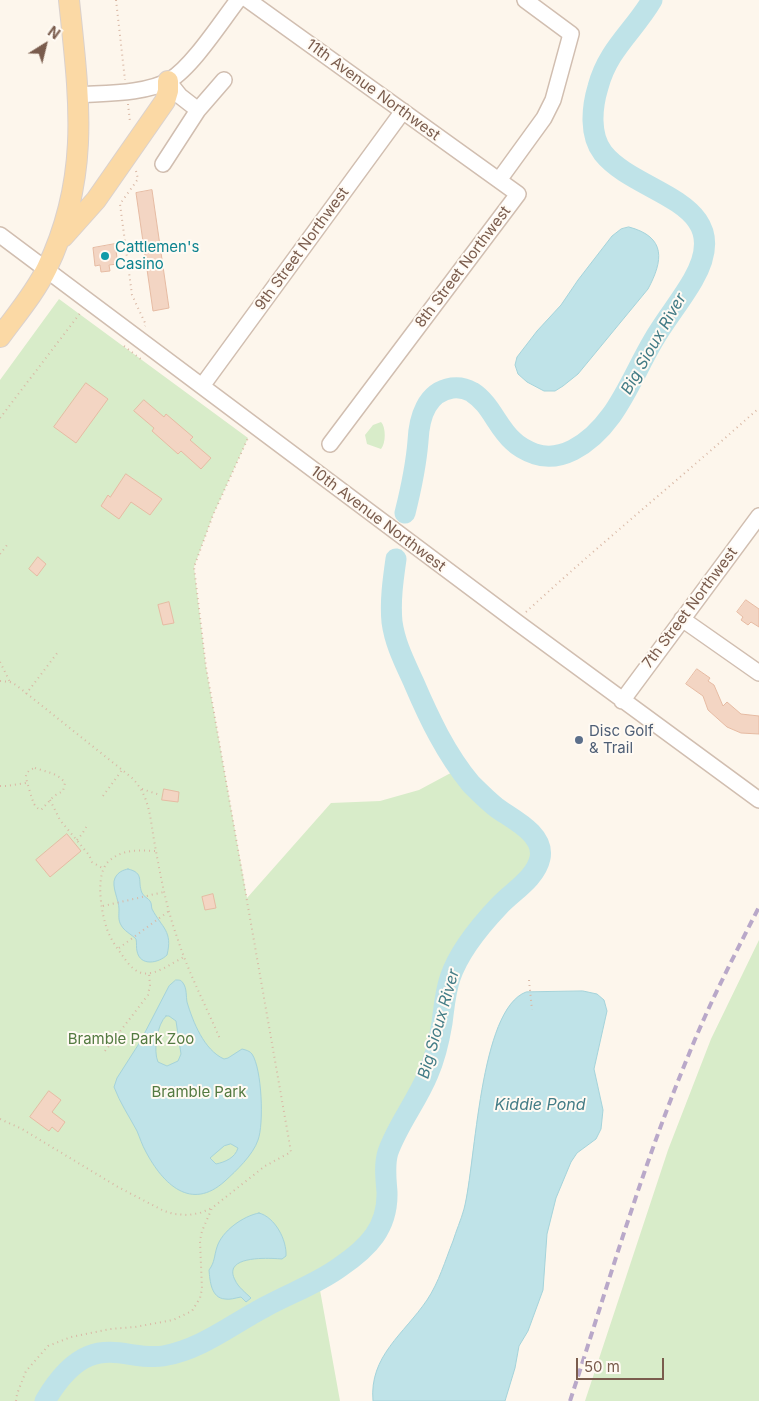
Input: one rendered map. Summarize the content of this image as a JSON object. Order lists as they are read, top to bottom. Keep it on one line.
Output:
{"streets":{"street":["11th Avenue Northwest","9th Street Northwest","8th Street Northwest","10th Avenue Northwest","7th Street Northwest"]},"crossings":[["11th Avenue Northwest","9th Street Northwest"],["11th Avenue Northwest","8th Street Northwest"],["9th Street Northwest","10th Avenue Northwest"],["10th Avenue Northwest","7th Street Northwest"]],"water":["Big Sioux River","Kiddie Pond"],"parks":["Bramble Park Zoo","Bramble Park"],"places":["Cattlemen's Casino","Disc Golf & Trail"],"scale_bar":"50 m","north":"top right"}
